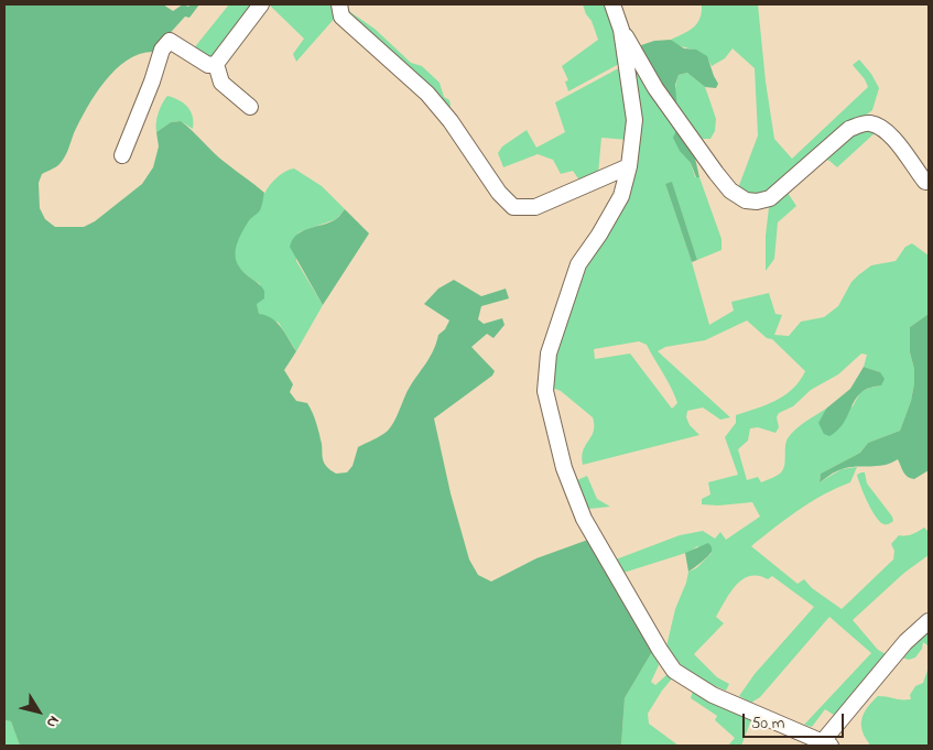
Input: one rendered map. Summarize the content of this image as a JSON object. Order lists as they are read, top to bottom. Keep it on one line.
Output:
{"scale_bar":"50 m","north":"bottom right"}
